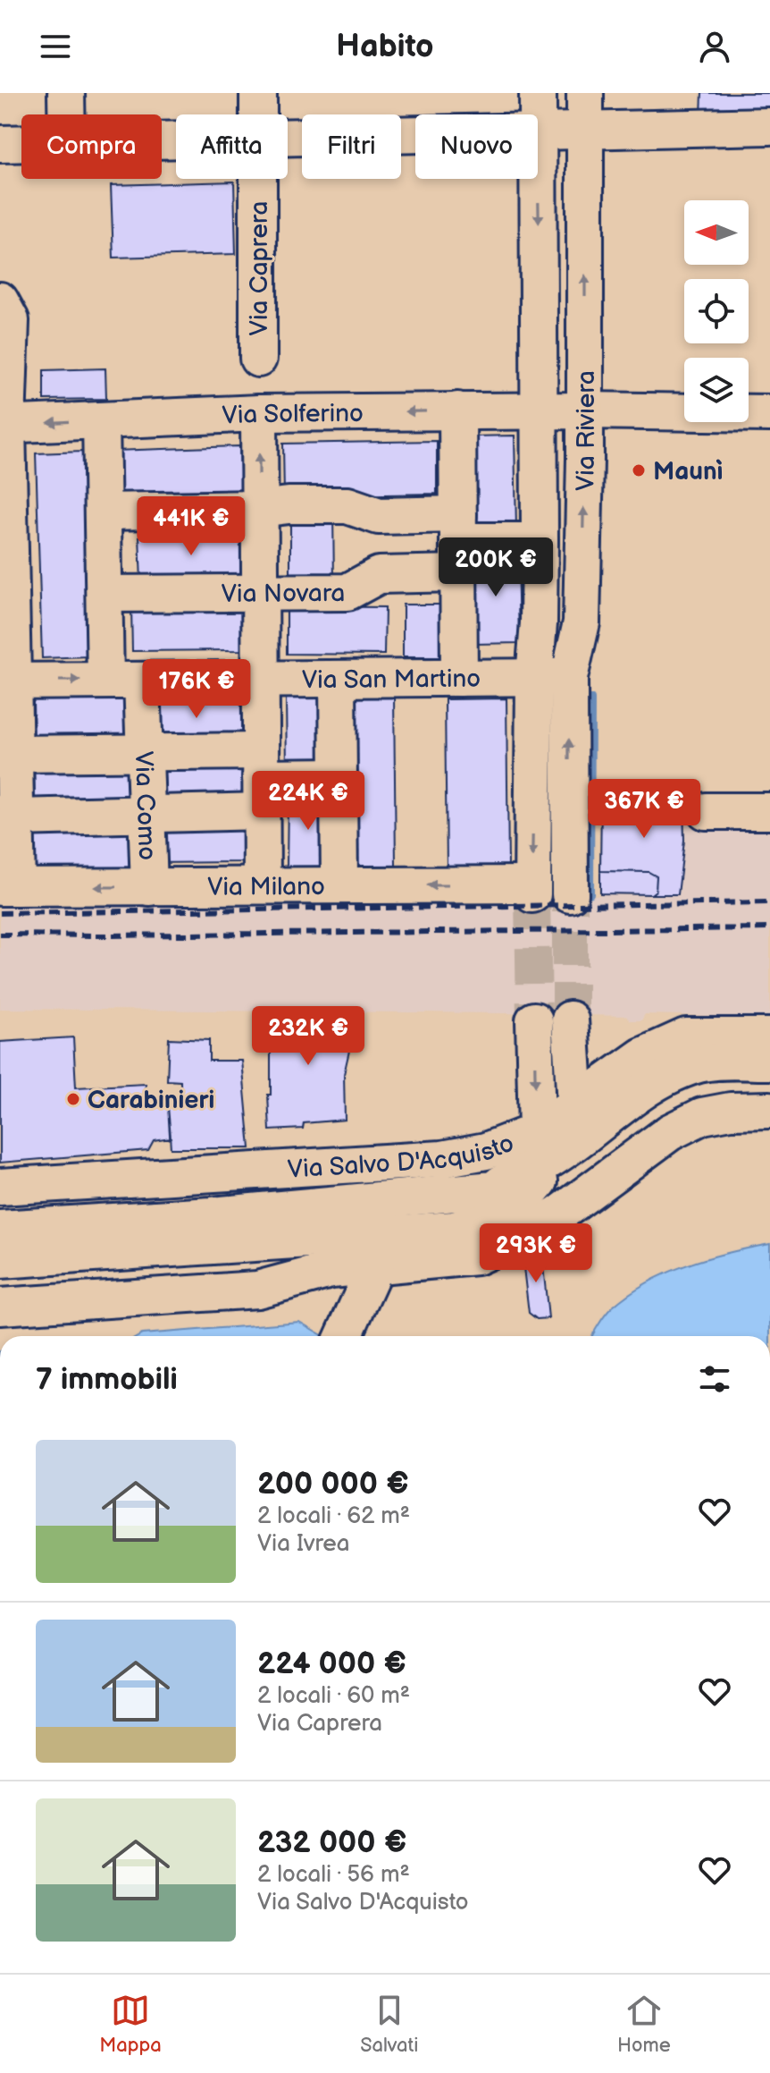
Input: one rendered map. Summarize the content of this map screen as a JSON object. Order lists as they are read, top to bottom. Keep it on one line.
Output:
{"streets":{"street":["Via Caprera","Via Solferino","Via Riviera","Via Novara","Via San Martino","Via Como","Via Milano","Via Salvo D'Acquisto"]},"crossings":[["Via Solferino","Via Riviera"],["Via Riviera","Via San Martino"],["Via Riviera","Via Milano"],["Via San Martino","Via Como"],["Via Como","Via Milano"]],"places":["Maunì","Carabinieri"],"north":"left","page":{"header":"Habito","chip":["Compra","Affitta","Filtri","Nuovo"],"price":["441K €","200K €","176K €","224K €","367K €","232K €","293K €"],"heading":"7 immobili","list":[{"name":"200 000 €","note":"2 locali · 62 m² · Via Ivrea"},{"name":"224 000 €","note":"2 locali · 60 m² · Via Caprera"},{"name":"232 000 €","note":"2 locali · 56 m² · Via Salvo D'Acquisto"}],"tabs":["Mappa","Salvati","Home"]}}
